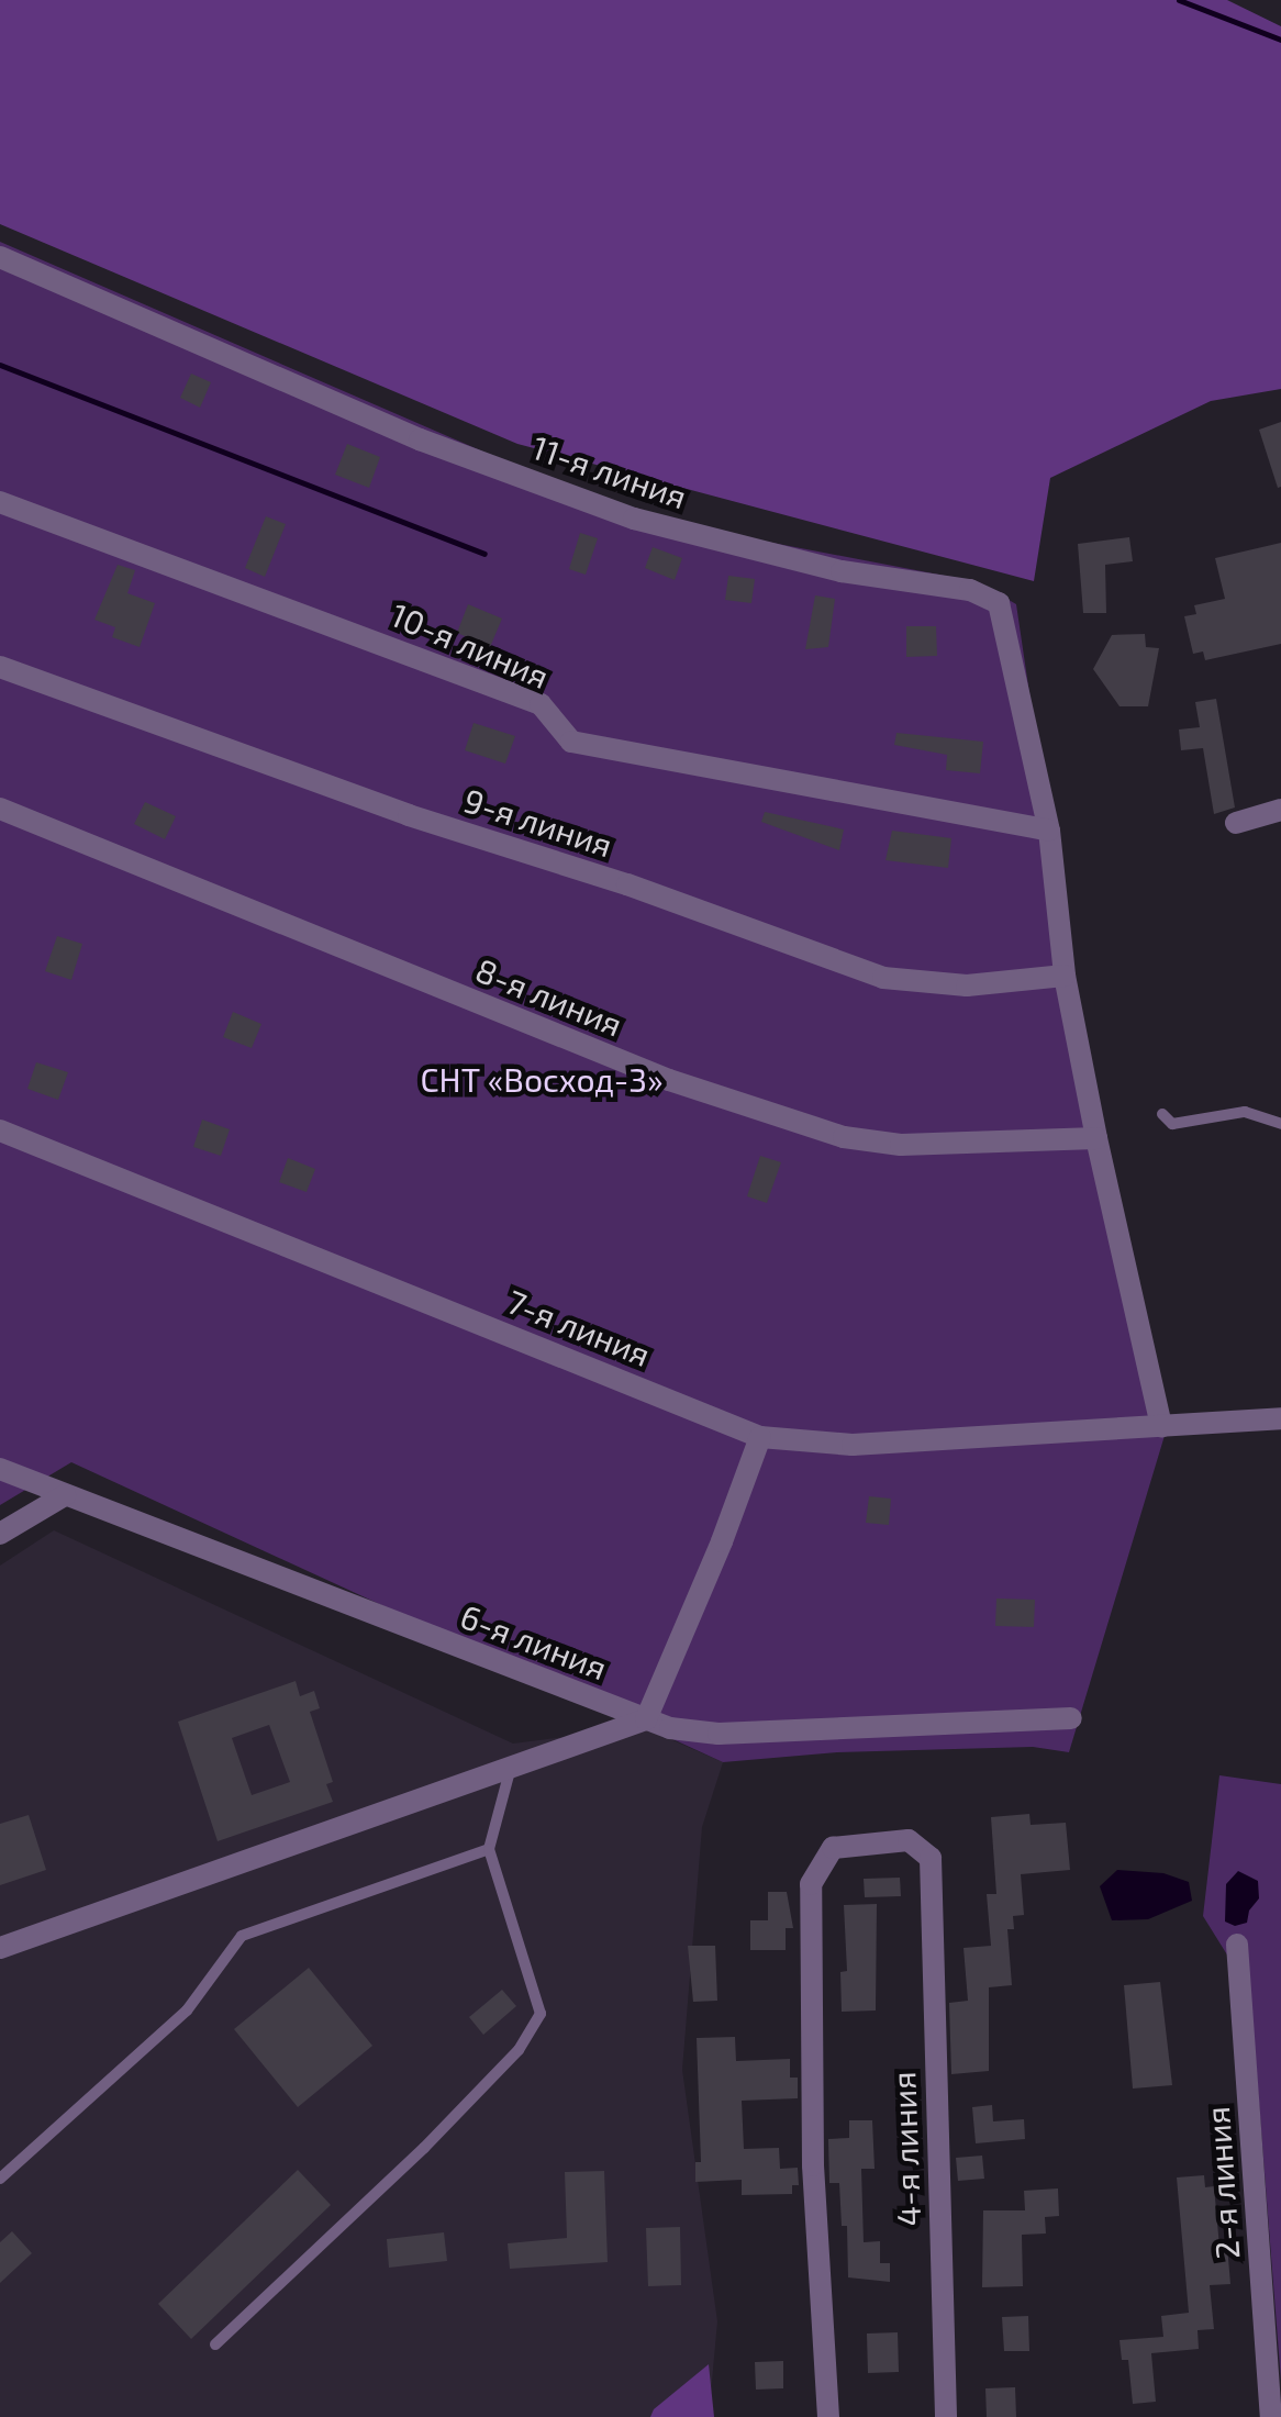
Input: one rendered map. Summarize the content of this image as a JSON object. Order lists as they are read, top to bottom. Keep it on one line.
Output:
{"streets":{"street":["11-я линия","10-я линия","9-я линия","8-я линия","7-я линия","6-я линия","4-я линия","2-я линия"]},"crossings":[["11-я линия","10-я линия"]],"parks":["СНТ «Восход-3»"]}
